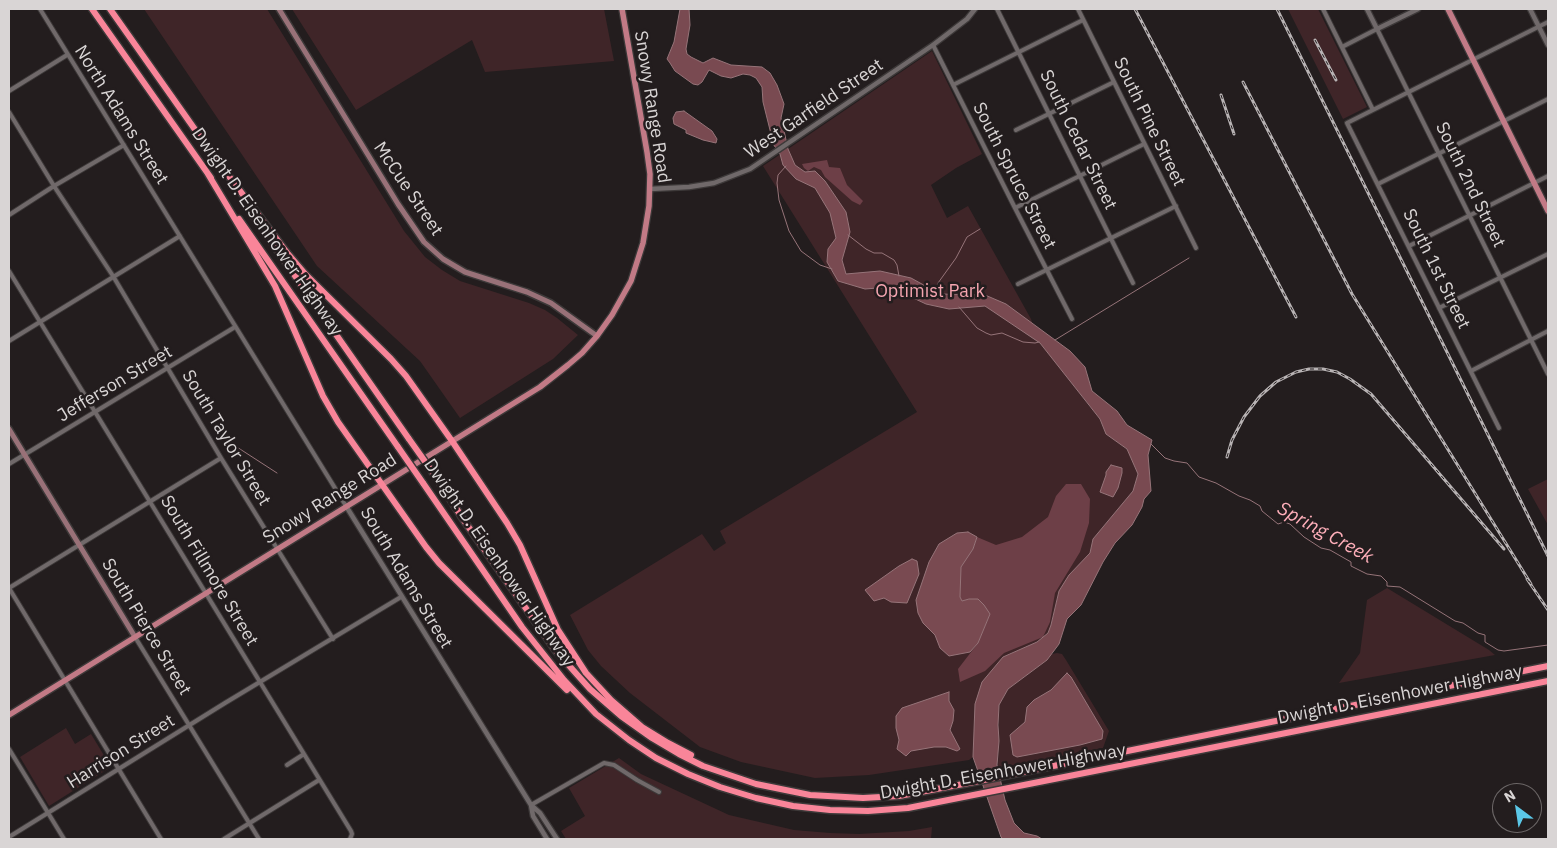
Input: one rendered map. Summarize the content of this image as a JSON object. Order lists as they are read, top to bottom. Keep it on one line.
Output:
{"streets":{"highway":["Dwight D. Eisenhower Highway"],"main road":["Snowy Range Road","McCue Street","South Pierce Street"],"street":["West Garfield Street","North Adams Street","South Pine Street","South Cedar Street","South Spruce Street","South 2nd Street","South 1st Street","Jefferson Street","South Taylor Street","South Fillmore Street","South Adams Street","Harrison Street"]},"crossings":[["Snowy Range Road","West Garfield Street"],["Snowy Range Road","McCue Street"],["Snowy Range Road","South Taylor Street"],["Snowy Range Road","South Fillmore Street"],["Snowy Range Road","South Adams Street"],["Snowy Range Road","South Pierce Street"],["West Garfield Street","South Spruce Street"],["North Adams Street","South Adams Street"],["Jefferson Street","South Taylor Street"],["Jefferson Street","South Fillmore Street"],["Jefferson Street","South Adams Street"],["Jefferson Street","South Pierce Street"],["South Taylor Street","Harrison Street"],["South Fillmore Street","Harrison Street"],["South Adams Street","Harrison Street"],["South Pierce Street","Harrison Street"]],"water":["Spring Creek"],"parks":["Optimist Park"],"north":"top left"}
